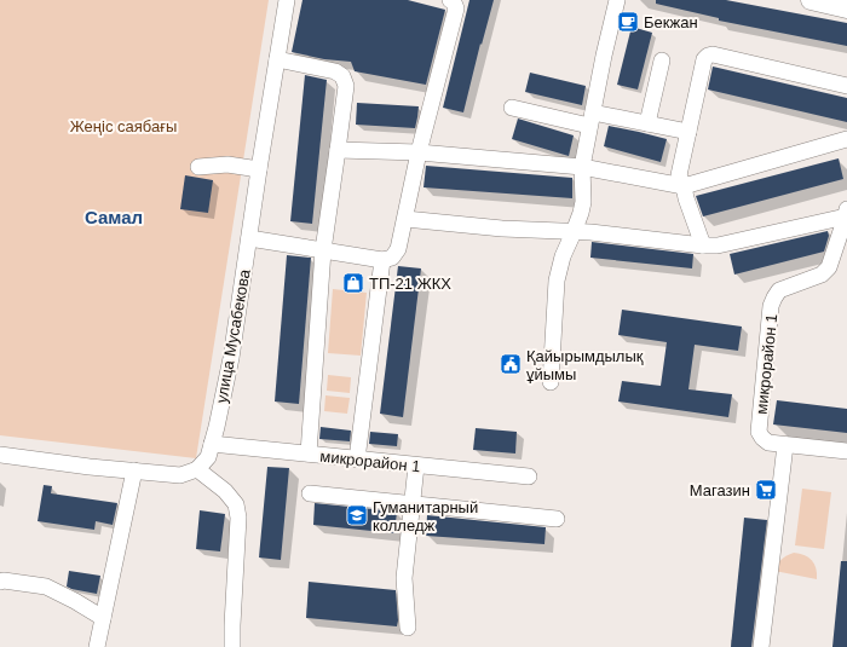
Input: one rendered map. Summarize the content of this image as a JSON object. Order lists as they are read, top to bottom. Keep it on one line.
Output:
{"streets":{"street":["улица Мусабекова","микрорайон 1"]},"crossings":[["улица Мусабекова","микрорайон 1"]],"districts":["Самал"],"parks":["Жеңіс саябағы"],"places":{"cafe":["Бекжан"],"shop":["ТП-21 ЖКХ"],"public building":["Қайырымдылық ұйымы"],"supermarket":["Магазин"],"school or university":["Гуманитарный колледж"]}}
